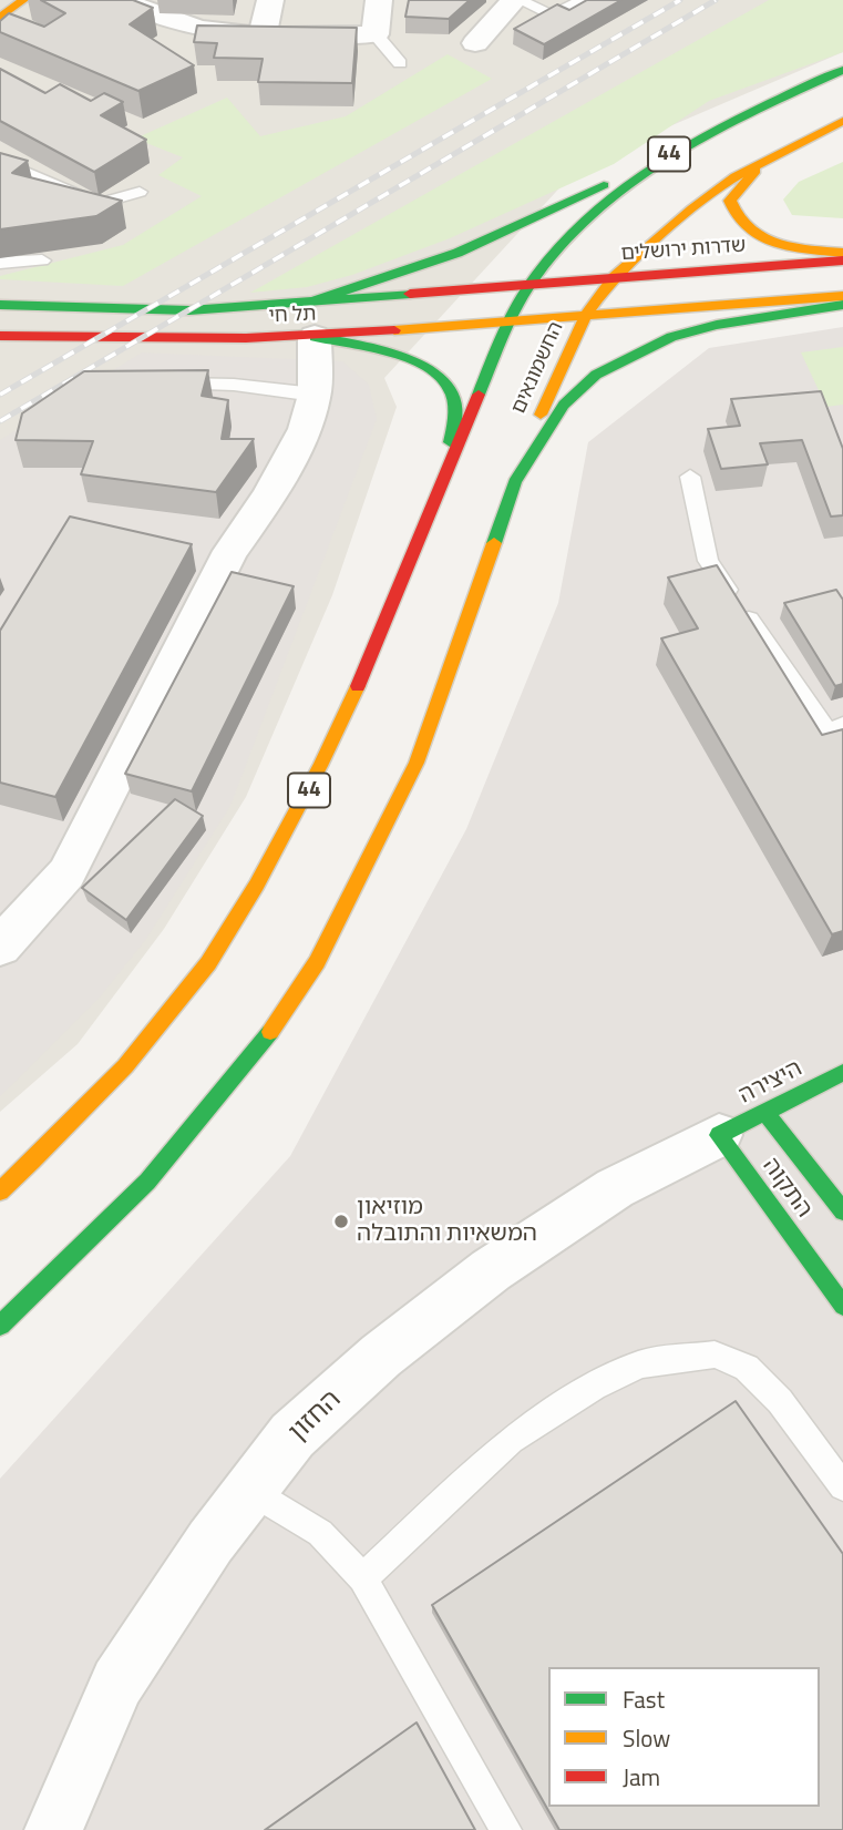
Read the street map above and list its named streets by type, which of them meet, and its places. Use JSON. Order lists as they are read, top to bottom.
{
  "streets": {
    "main road": [
      "44",
      "שדרות ירושלים",
      "תל חי",
      "החשמונאים",
      "היצירה",
      "התקוה"
    ],
    "street": ["החזון"]
  },
  "crossings": [
    ["44", "שדרות ירושלים"],
    ["44", "תל חי"],
    ["44", "החשמונאים"],
    ["שדרות ירושלים", "תל חי"],
    ["שדרות ירושלים", "החשמונאים"],
    ["תל חי", "החשמונאים"],
    ["היצירה", "התקוה"],
    ["היצירה", "החזון"],
    ["התקוה", "החזון"]
  ],
  "places": ["מוזיאון המשאיות והתובלה"],
  "legend": ["Fast", "Slow", "Jam"]
}
